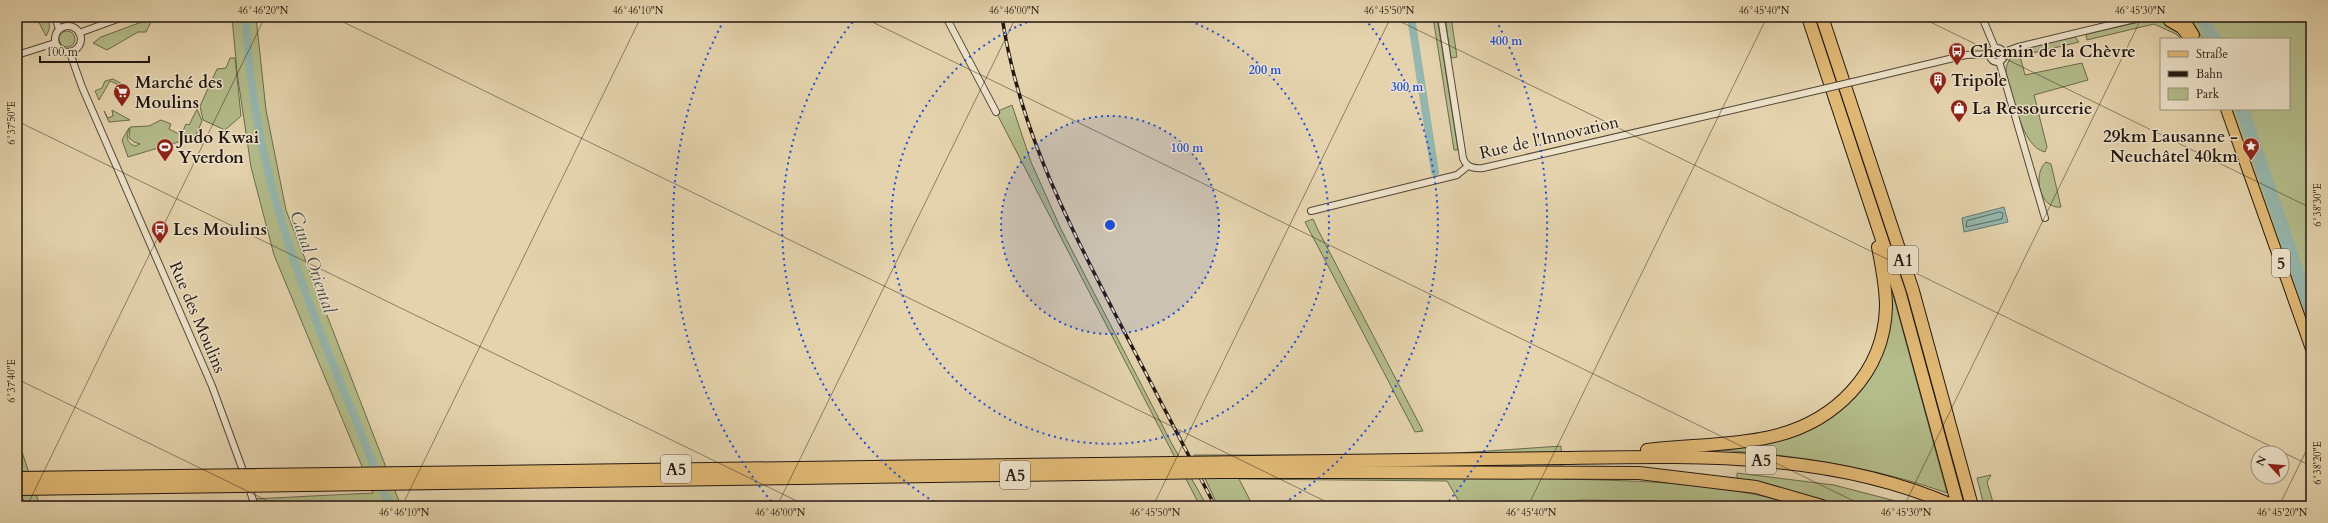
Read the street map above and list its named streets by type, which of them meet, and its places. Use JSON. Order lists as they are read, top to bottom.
{
  "streets": {
    "highway": ["A1", "A5"],
    "main road": ["5"],
    "street": ["Rue de l'Innovation", "Rue des Moulins"]
  },
  "water": ["Canal Oriental"],
  "places": {
    "bus stop": ["Chemin de la Chèvre", "Les Moulins"],
    "building": ["Tripōle"],
    "supermarket": ["Marché des Moulins"],
    "shop": ["La Ressourcerie"],
    "place": ["29km Lausanne - Neuchâtel 40km"],
    "sports": ["Judo Kwai Yverdon"]
  },
  "legend": ["Straße", "Bahn", "Park"],
  "scale_bar": "100 m",
  "north": "top left",
  "coordinates": [
    "46°46'20\"N",
    "46°46'10\"N",
    "46°46'00\"N",
    "46°45'50\"N",
    "46°45'40\"N",
    "46°45'30\"N",
    "6°37'50\"E",
    "6°38'30\"E",
    "6°37'40\"E",
    "6°38'20\"E",
    "46°45'20\"N"
  ],
  "rings": [
    "400 m",
    "200 m",
    "300 m",
    "100 m"
  ]
}
